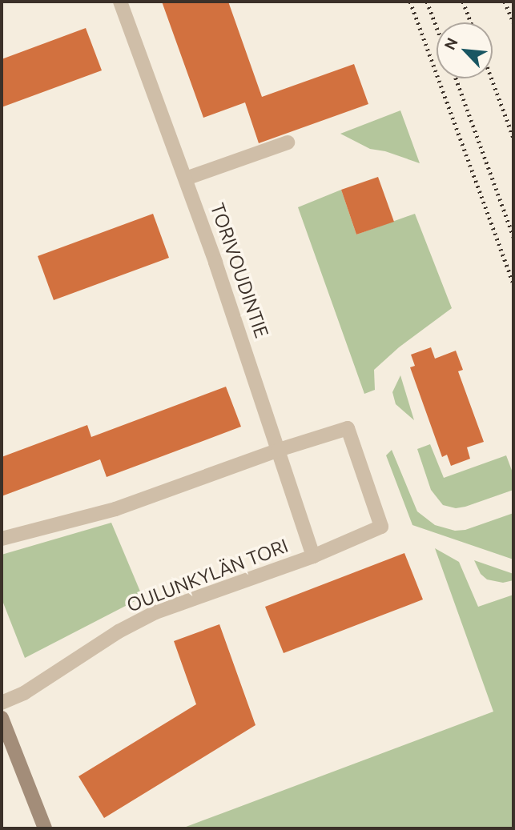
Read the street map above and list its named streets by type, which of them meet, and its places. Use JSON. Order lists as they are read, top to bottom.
{
  "streets": {
    "street": ["TORIVOUDINTIE", "OULUNKYLÄN TORI"]
  },
  "crossings": [
    ["TORIVOUDINTIE", "OULUNKYLÄN TORI"]
  ],
  "north": "top left"
}
